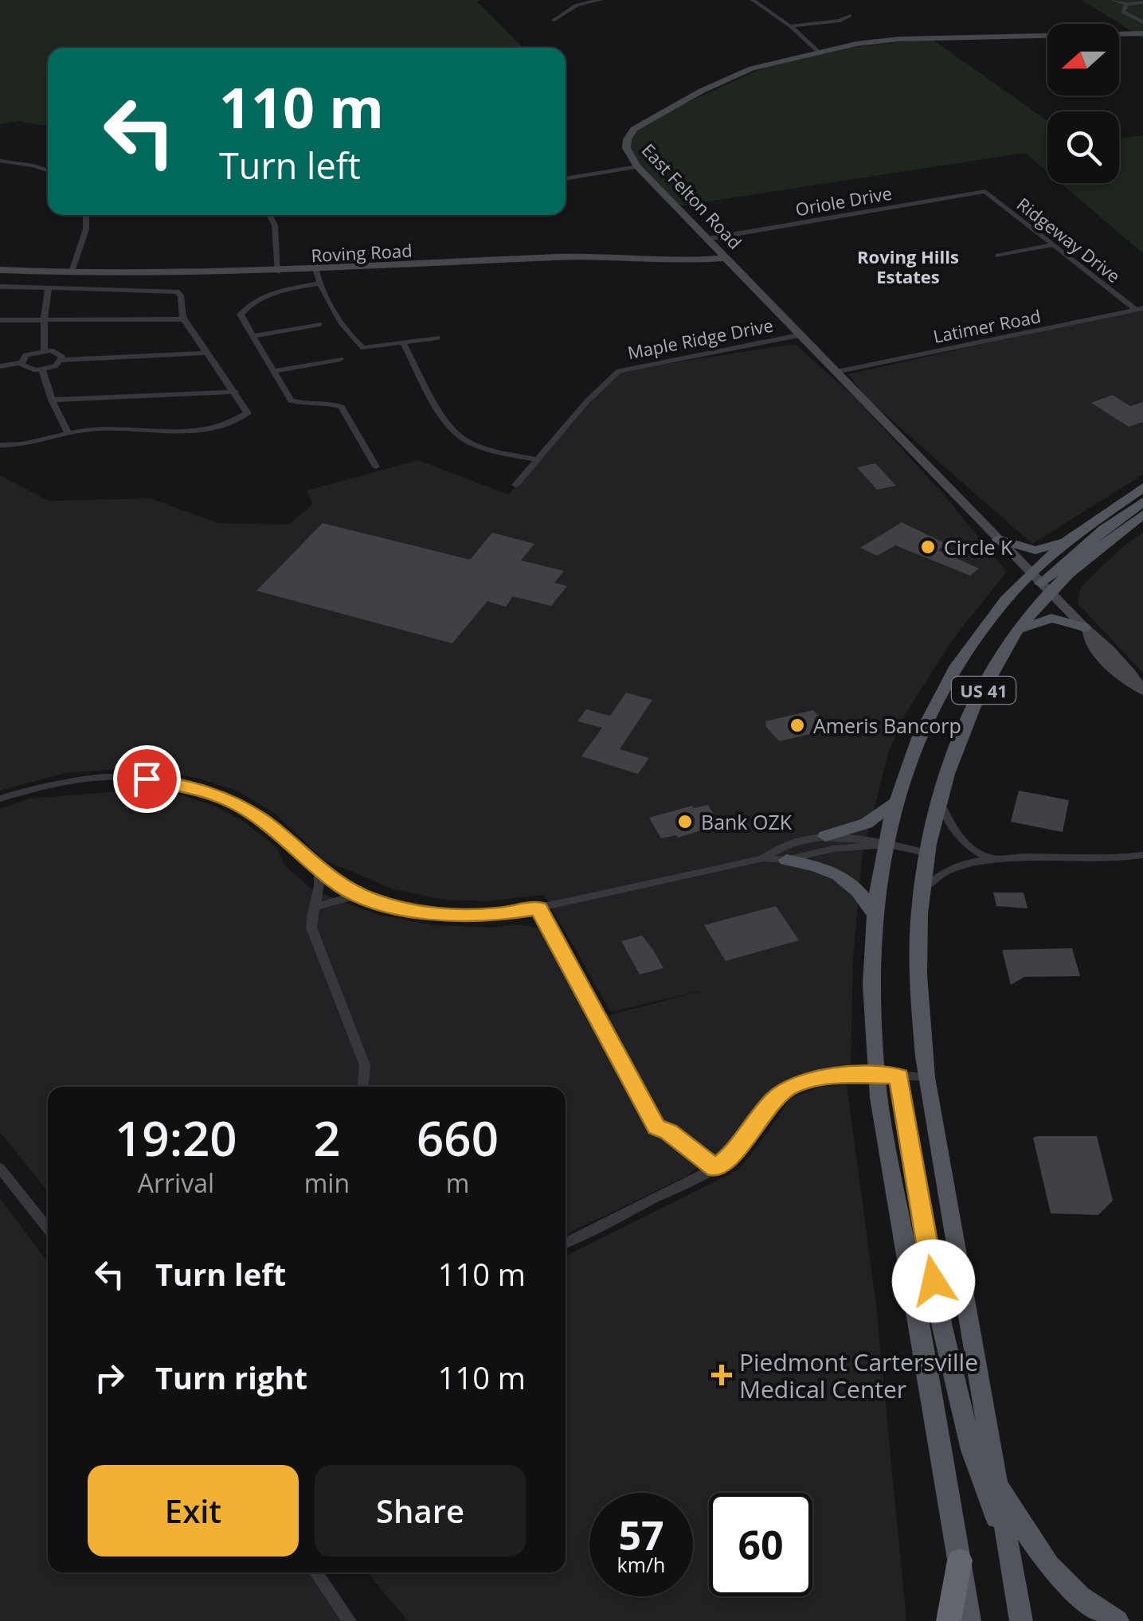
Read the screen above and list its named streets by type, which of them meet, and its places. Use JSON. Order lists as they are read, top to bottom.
{
  "streets": {
    "main road": ["US 41"],
    "street": [
      "East Felton Road",
      "Oriole Drive",
      "Ridgeway Drive",
      "Roving Road",
      "Latimer Road",
      "Maple Ridge Drive"
    ]
  },
  "crossings": [
    ["East Felton Road", "Oriole Drive"],
    ["East Felton Road", "Roving Road"],
    ["East Felton Road", "Latimer Road"],
    ["East Felton Road", "Maple Ridge Drive"],
    ["East Felton Road", "US 41"],
    ["Oriole Drive", "Ridgeway Drive"],
    ["Ridgeway Drive", "Latimer Road"]
  ],
  "districts": ["Roving Hills Estates"],
  "places": {
    "other": ["Circle K", "Ameris Bancorp", "Bank OZK"],
    "health": ["Piedmont Cartersville Medical Center"]
  },
  "north": "left",
  "page": {
    "turn": ["110 m", "Turn left"],
    "eta": [
      "19:20",
      "Arrival",
      "2",
      "min",
      "660",
      "m"
    ],
    "list": [
      {
        "name": "Turn left",
        "value": "110 m"
      },
      {
        "name": "Turn right",
        "value": "110 m"
      }
    ],
    "buttons": ["Exit", "Share"],
    "speed": "57 km/h",
    "limit": "60"
  }
}
